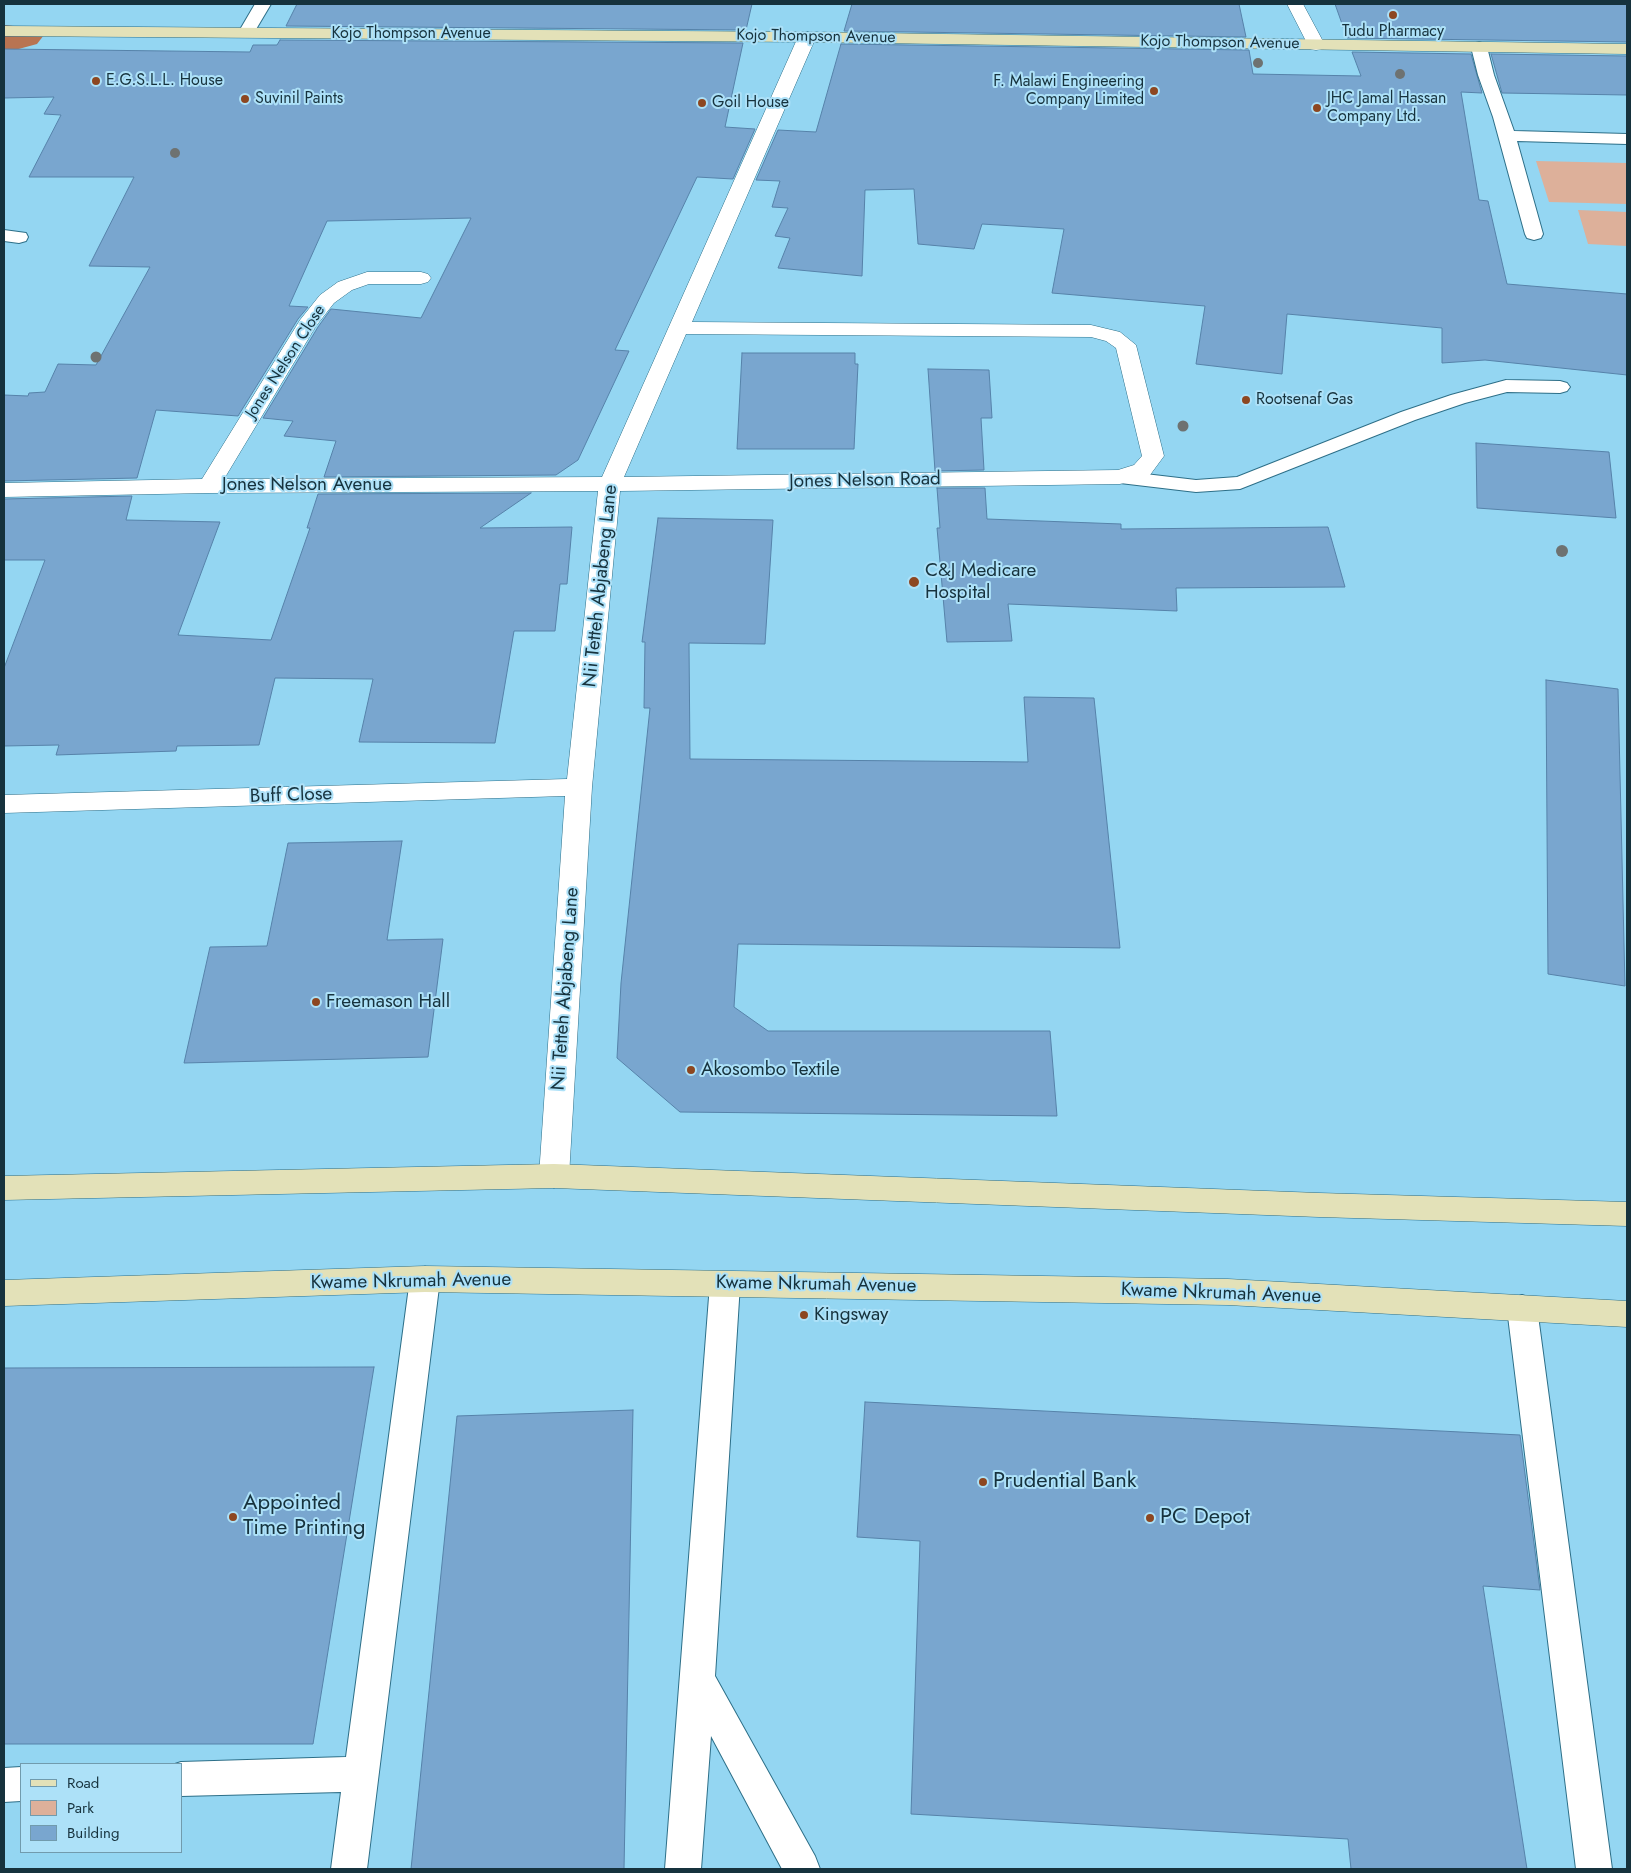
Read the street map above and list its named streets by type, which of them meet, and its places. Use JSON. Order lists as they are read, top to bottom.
{
  "streets": {
    "main road": ["Kojo Thompson Avenue", "Kwame Nkrumah Avenue"],
    "street": [
      "Jones Nelson Close",
      "Jones Nelson Road",
      "Jones Nelson Avenue",
      "Nii Tetteh Abjabeng Lane",
      "Buff Close"
    ]
  },
  "crossings": [
    ["Kojo Thompson Avenue", "Nii Tetteh Abjabeng Lane"],
    ["Jones Nelson Close", "Jones Nelson Avenue"],
    ["Jones Nelson Road", "Jones Nelson Avenue"],
    ["Jones Nelson Road", "Nii Tetteh Abjabeng Lane"],
    ["Jones Nelson Avenue", "Nii Tetteh Abjabeng Lane"],
    ["Nii Tetteh Abjabeng Lane", "Buff Close"]
  ],
  "places": [
    "Tudu Pharmacy",
    "E.G.S.L.L. House",
    "F. Malawi Engineering Company Limited",
    "Suvinil Paints",
    "Goil House",
    "JHC Jamal Hassan Company Ltd.",
    "Rootsenaf Gas",
    "C&J Medicare Hospital",
    "Freemason Hall",
    "Akosombo Textile",
    "Kingsway",
    "Prudential Bank",
    "Appointed Time Printing",
    "PC Depot"
  ],
  "legend": ["Road", "Park", "Building"]
}
